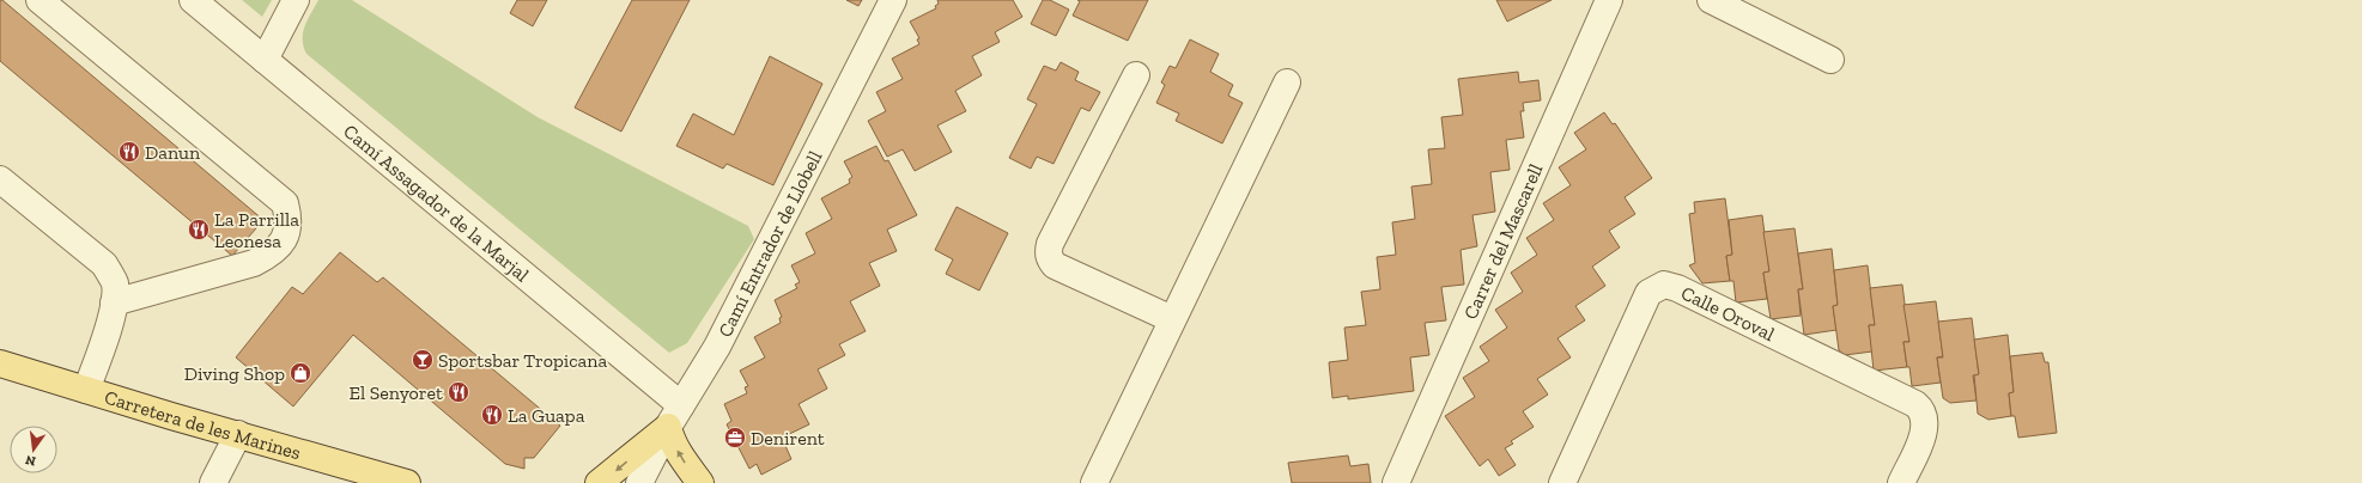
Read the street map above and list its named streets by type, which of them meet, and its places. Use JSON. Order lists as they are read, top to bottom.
{
  "streets": {
    "main road": ["Carretera de les Marines"],
    "street": [
      "Camí Assagador de la Marjal",
      "Carrer del Mascarell",
      "Camí Entrador de Llobell",
      "Calle Oroval"
    ]
  },
  "crossings": [
    ["Camí Assagador de la Marjal", "Camí Entrador de Llobell"]
  ],
  "places": {
    "restaurant": [
      "Danun",
      "La Parrilla Leonesa",
      "El Senyoret",
      "La Guapa"
    ],
    "bar": ["Sportsbar Tropicana"],
    "shop": ["Diving Shop"],
    "office": ["Denirent"]
  },
  "north": "bottom"
}
